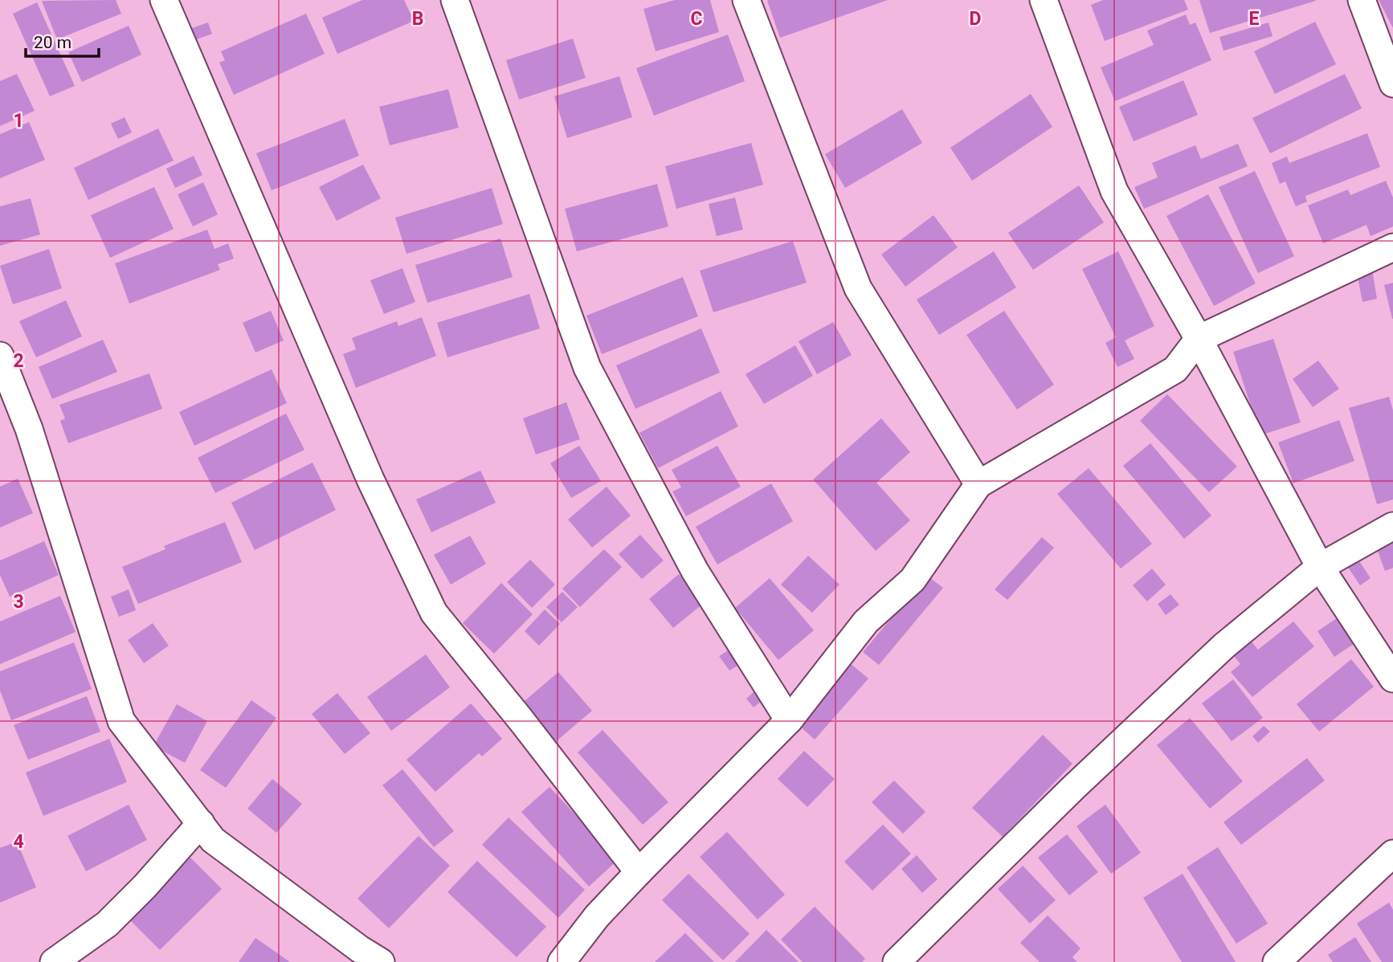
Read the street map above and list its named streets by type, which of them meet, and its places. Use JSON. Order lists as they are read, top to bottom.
{
  "scale_bar": "20 m",
  "grid": {
    "columns": [
      "B",
      "C",
      "D",
      "E"
    ],
    "rows": [
      "1",
      "2",
      "3",
      "4"
    ]
  }
}
